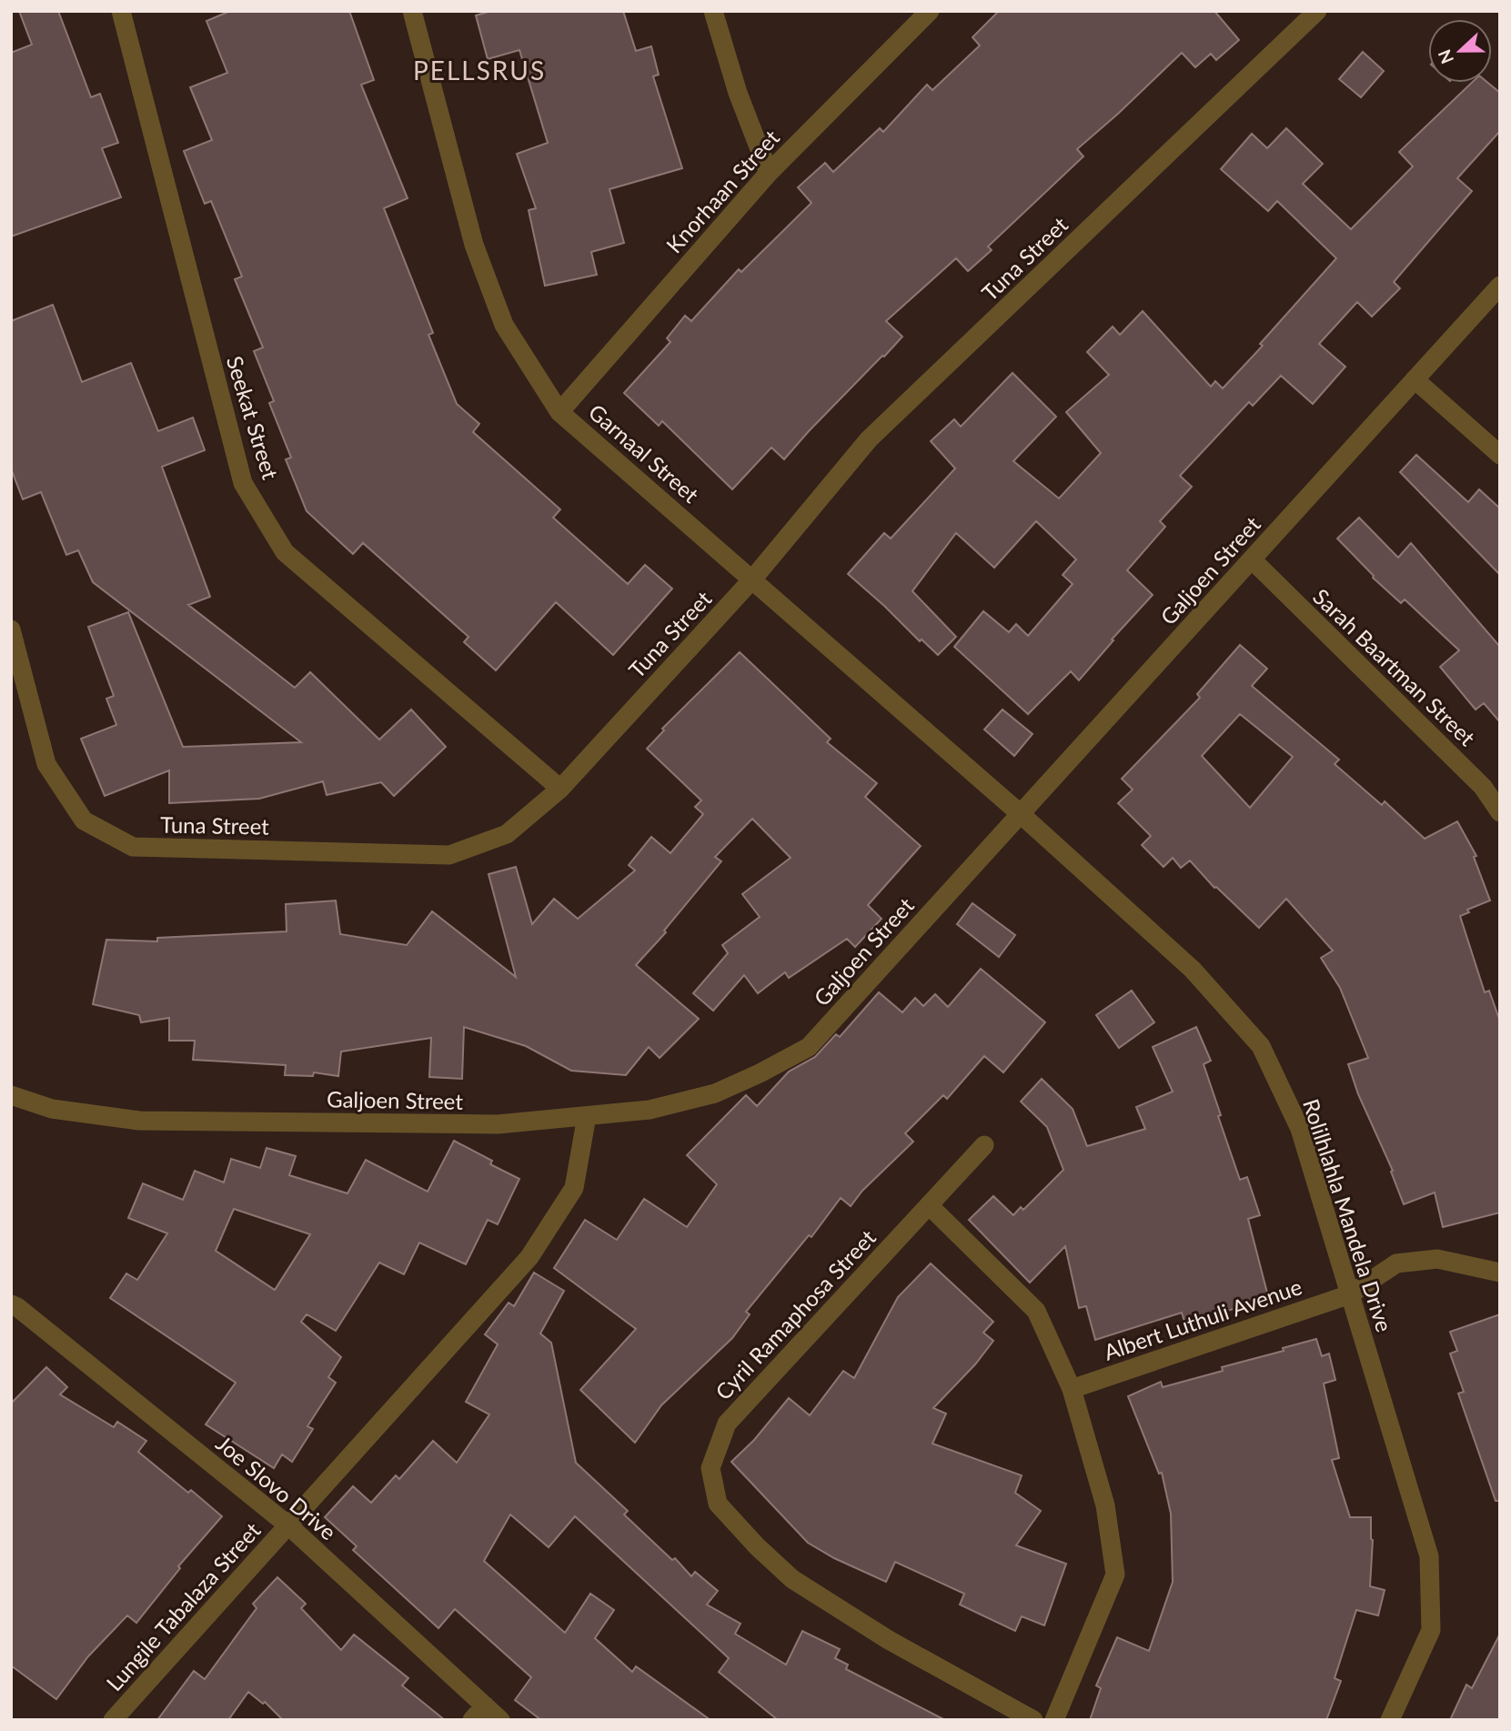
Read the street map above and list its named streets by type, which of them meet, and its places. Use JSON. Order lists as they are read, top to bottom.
{
  "streets": {
    "street": [
      "Knorhaan Street",
      "Tuna Street",
      "Seekat Street",
      "Garnaal Street",
      "Galjoen Street",
      "Sarah Baartman Street",
      "Rolilhlahla Mandela Drive",
      "Cyril Ramaphosa Street",
      "Albert Luthuli Avenue",
      "Joe Slovo Drive",
      "Lungile Tabalaza Street"
    ]
  },
  "crossings": [
    ["Knorhaan Street", "Garnaal Street"],
    ["Tuna Street", "Seekat Street"],
    ["Tuna Street", "Garnaal Street"],
    ["Garnaal Street", "Galjoen Street"],
    ["Garnaal Street", "Rolilhlahla Mandela Drive"],
    ["Galjoen Street", "Sarah Baartman Street"],
    ["Galjoen Street", "Rolilhlahla Mandela Drive"],
    ["Galjoen Street", "Lungile Tabalaza Street"],
    ["Rolilhlahla Mandela Drive", "Albert Luthuli Avenue"],
    ["Joe Slovo Drive", "Lungile Tabalaza Street"]
  ],
  "districts": ["PELLSRUS"],
  "north": "left"
}
